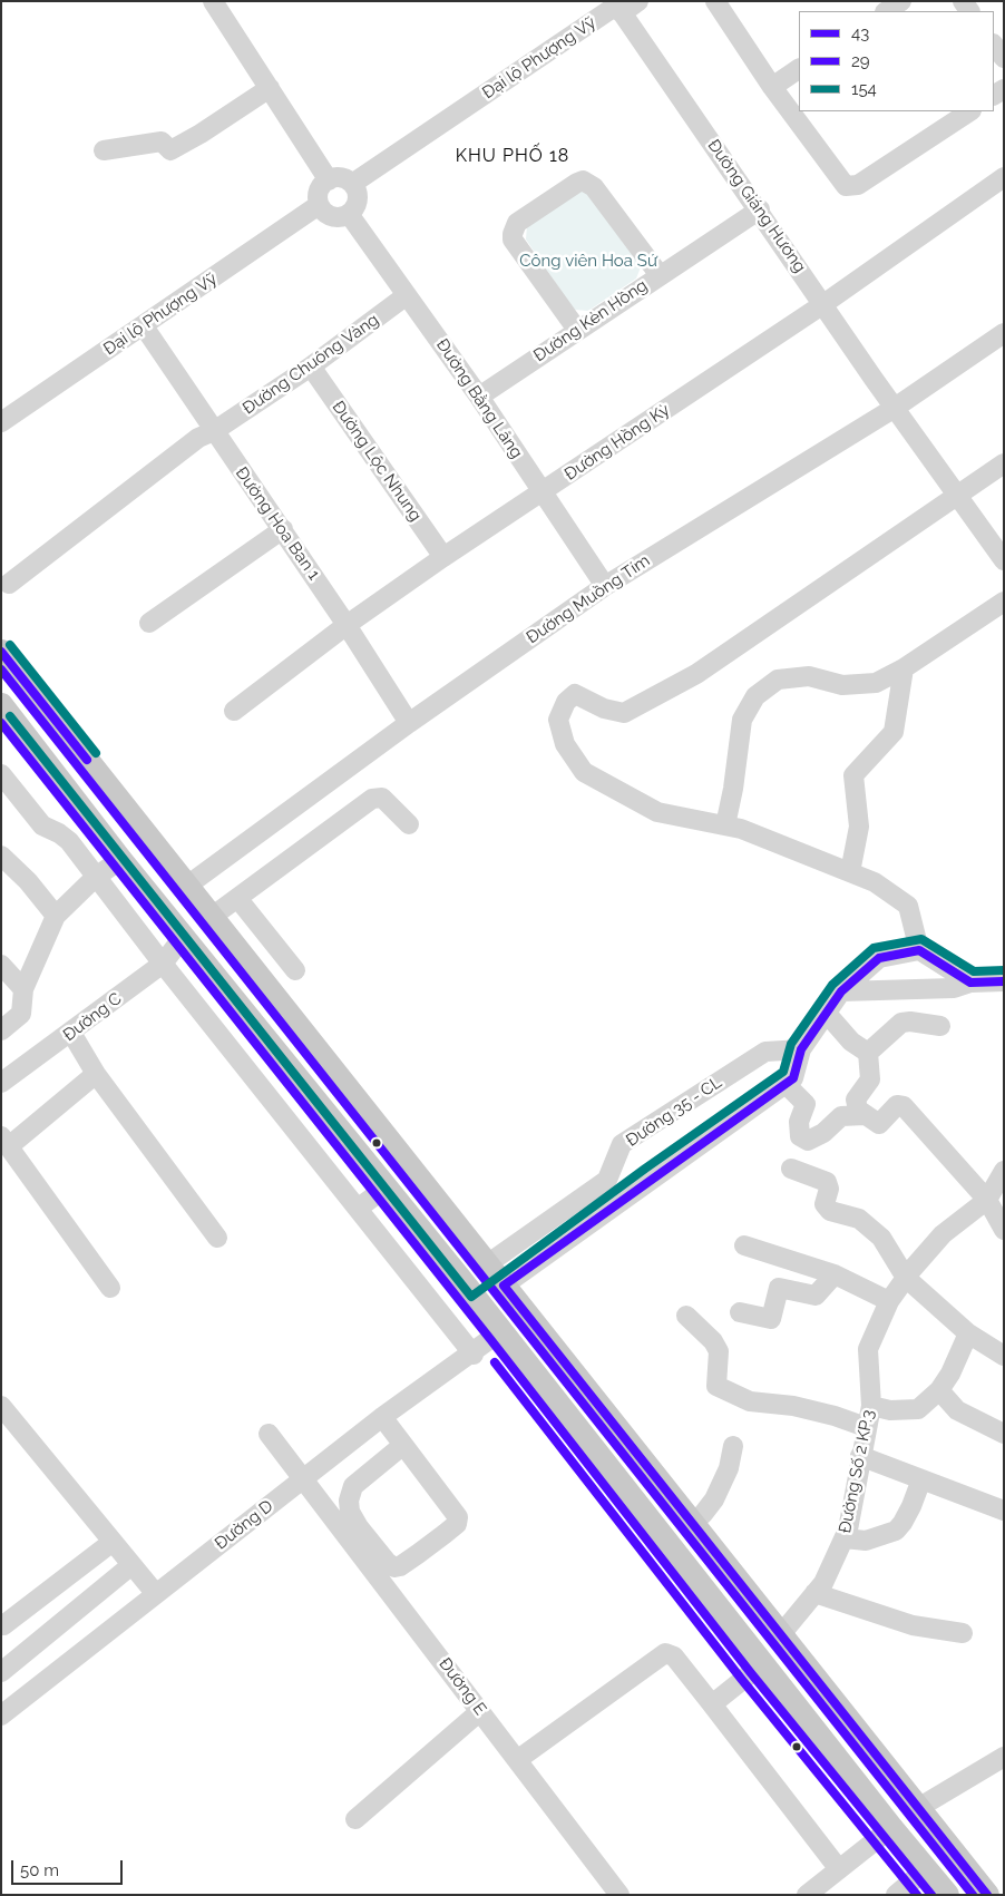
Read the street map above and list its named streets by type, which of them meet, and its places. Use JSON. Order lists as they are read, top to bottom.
{
  "streets": {
    "street": [
      "Đại lộ Phượng Vỹ",
      "Đường Giáng Hương",
      "Đường Kèn Hồng",
      "Đường Chuông Vàng",
      "Đường Bằng Lăng",
      "Đường Hồng Kỳ",
      "Đường Lộc Nhung",
      "Đường Hoa Ban 1",
      "Đường Muồng Tím",
      "Đường C",
      "Đường 35 - CL",
      "Đường Số 2 KP.3",
      "Đường D",
      "Đường E"
    ]
  },
  "crossings": [
    ["Đại lộ Phượng Vỹ", "Đường Giáng Hương"],
    ["Đại lộ Phượng Vỹ", "Đường Bằng Lăng"],
    ["Đại lộ Phượng Vỹ", "Đường Hoa Ban 1"],
    ["Đường Giáng Hương", "Đường Kèn Hồng"],
    ["Đường Giáng Hương", "Đường Hồng Kỳ"],
    ["Đường Giáng Hương", "Đường Muồng Tím"],
    ["Đường Kèn Hồng", "Đường Bằng Lăng"],
    ["Đường Chuông Vàng", "Đường Bằng Lăng"],
    ["Đường Chuông Vàng", "Đường Lộc Nhung"],
    ["Đường Chuông Vàng", "Đường Hoa Ban 1"],
    ["Đường Bằng Lăng", "Đường Hồng Kỳ"],
    ["Đường Bằng Lăng", "Đường Muồng Tím"],
    ["Đường Hồng Kỳ", "Đường Lộc Nhung"],
    ["Đường Hồng Kỳ", "Đường Hoa Ban 1"],
    ["Đường Hoa Ban 1", "Đường Muồng Tím"],
    ["Đường D", "Đường E"]
  ],
  "districts": ["KHU PHỐ 18"],
  "parks": ["Công viên Hoa Sứ"],
  "lines": ["transit line 154", "transit line 43", "transit line 29"],
  "legend": ["43", "29", "154"],
  "scale_bar": "50 m"
}
